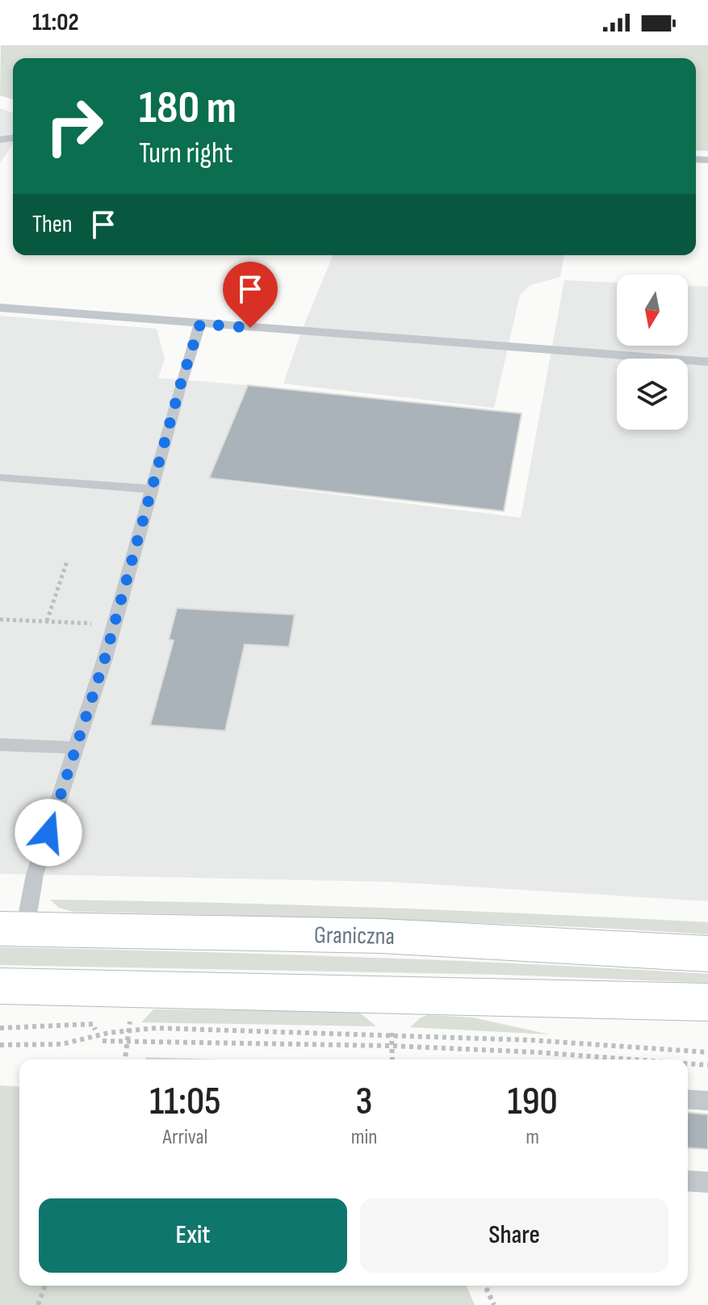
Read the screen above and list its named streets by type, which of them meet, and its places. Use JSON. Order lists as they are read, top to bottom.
{
  "streets": {
    "main road": ["Graniczna"]
  },
  "north": "bottom",
  "page": {
    "status": "11:02",
    "turn": ["180 m", "Turn right"],
    "then": "Then",
    "eta": [
      "11:05",
      "Arrival",
      "3",
      "min",
      "190",
      "m"
    ],
    "buttons": ["Exit", "Share"]
  }
}
